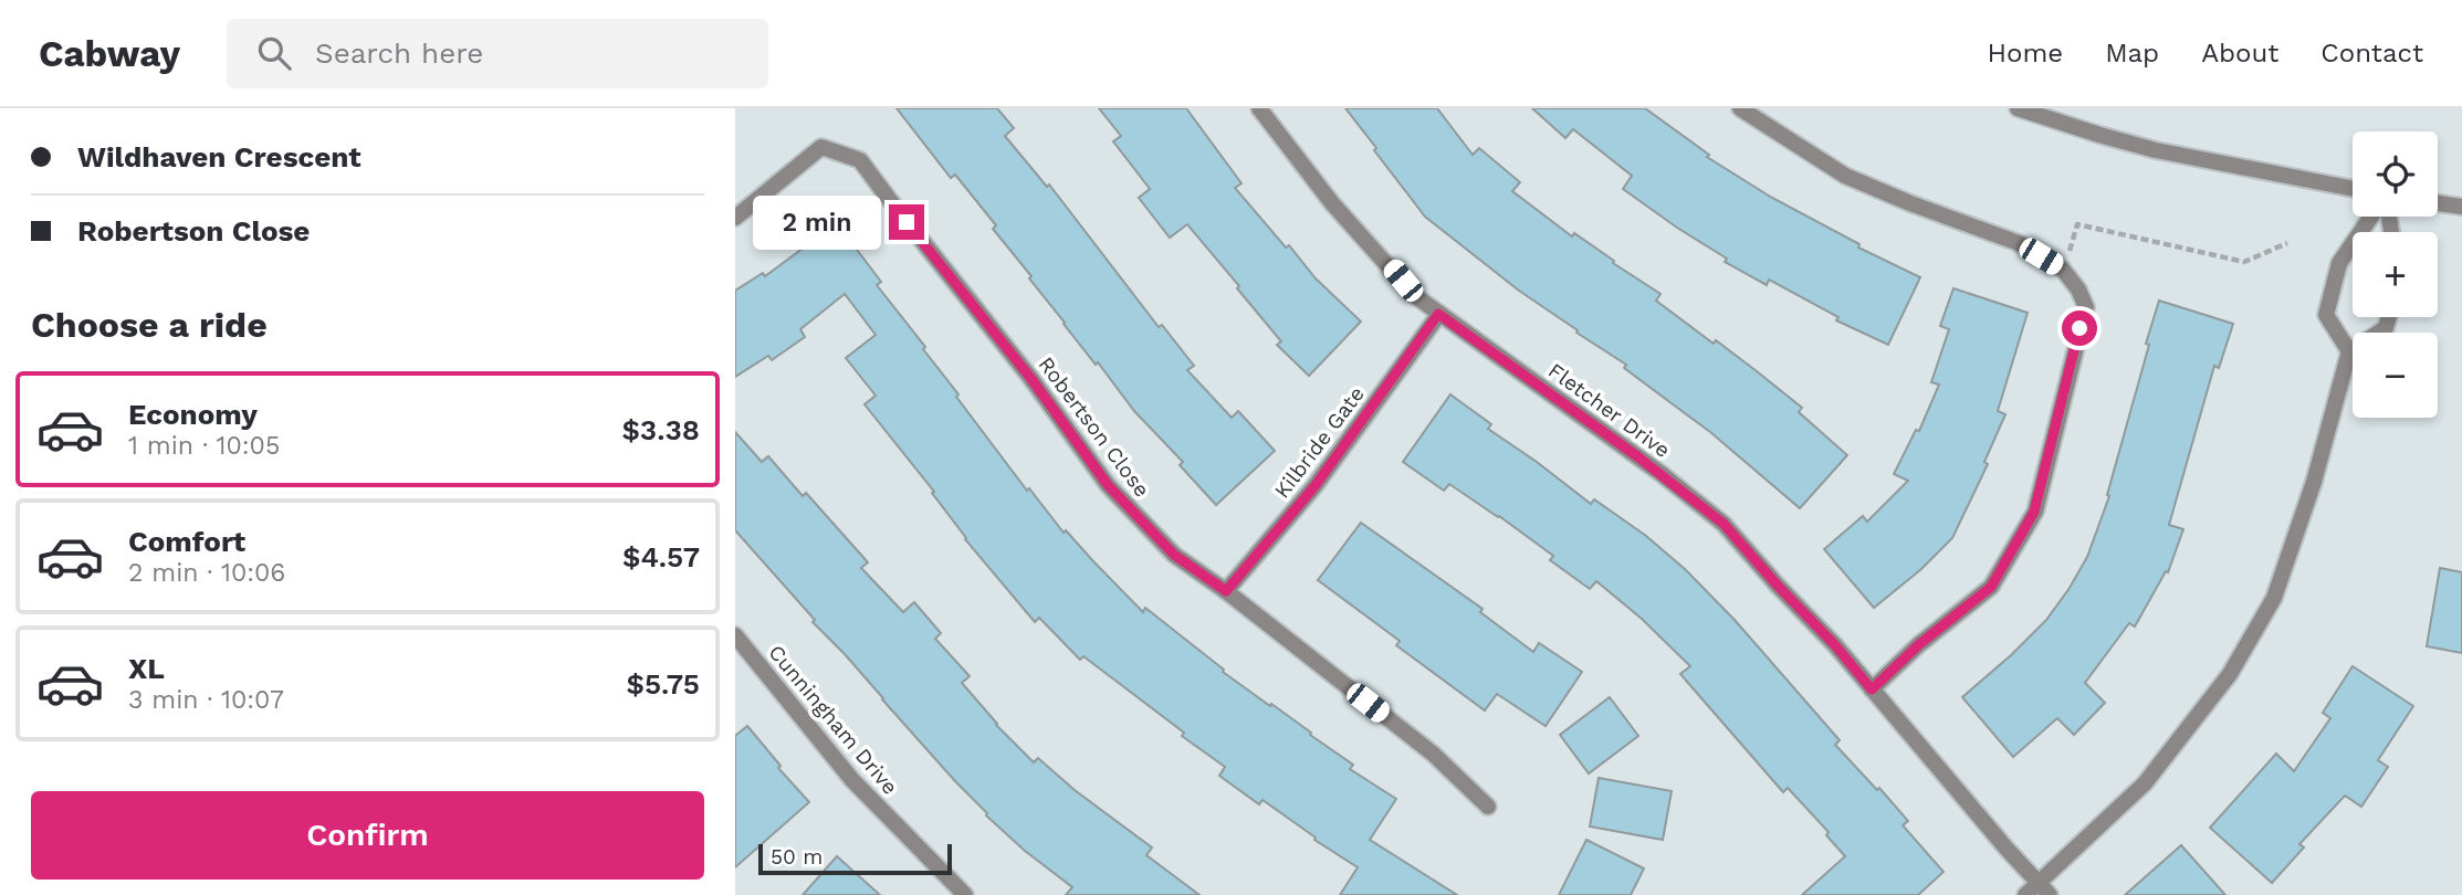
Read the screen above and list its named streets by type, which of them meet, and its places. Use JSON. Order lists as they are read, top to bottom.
{
  "streets": {
    "street": [
      "Fletcher Drive",
      "Robertson Close",
      "Kilbride Gate",
      "Cunningham Drive"
    ]
  },
  "crossings": [
    ["Fletcher Drive", "Kilbride Gate"],
    ["Robertson Close", "Kilbride Gate"]
  ],
  "scale_bar": "50 m",
  "page": {
    "header": "Cabway",
    "search": "Search here",
    "nav": [
      "Home",
      "Map",
      "About",
      "Contact"
    ],
    "banner": ["Wildhaven Crescent", "Robertson Close"],
    "map_buttons": ["+", "−"],
    "bubble": "2 min",
    "heading": "Choose a ride",
    "list": [
      {
        "name": "Economy",
        "note": "1 min · 10:05",
        "value": "$3.38"
      },
      {
        "name": "Comfort",
        "note": "2 min · 10:06",
        "value": "$4.57"
      },
      {
        "name": "XL",
        "note": "3 min · 10:07",
        "value": "$5.75"
      }
    ],
    "buttons": "Confirm",
    "scale": "50 m"
  }
}
